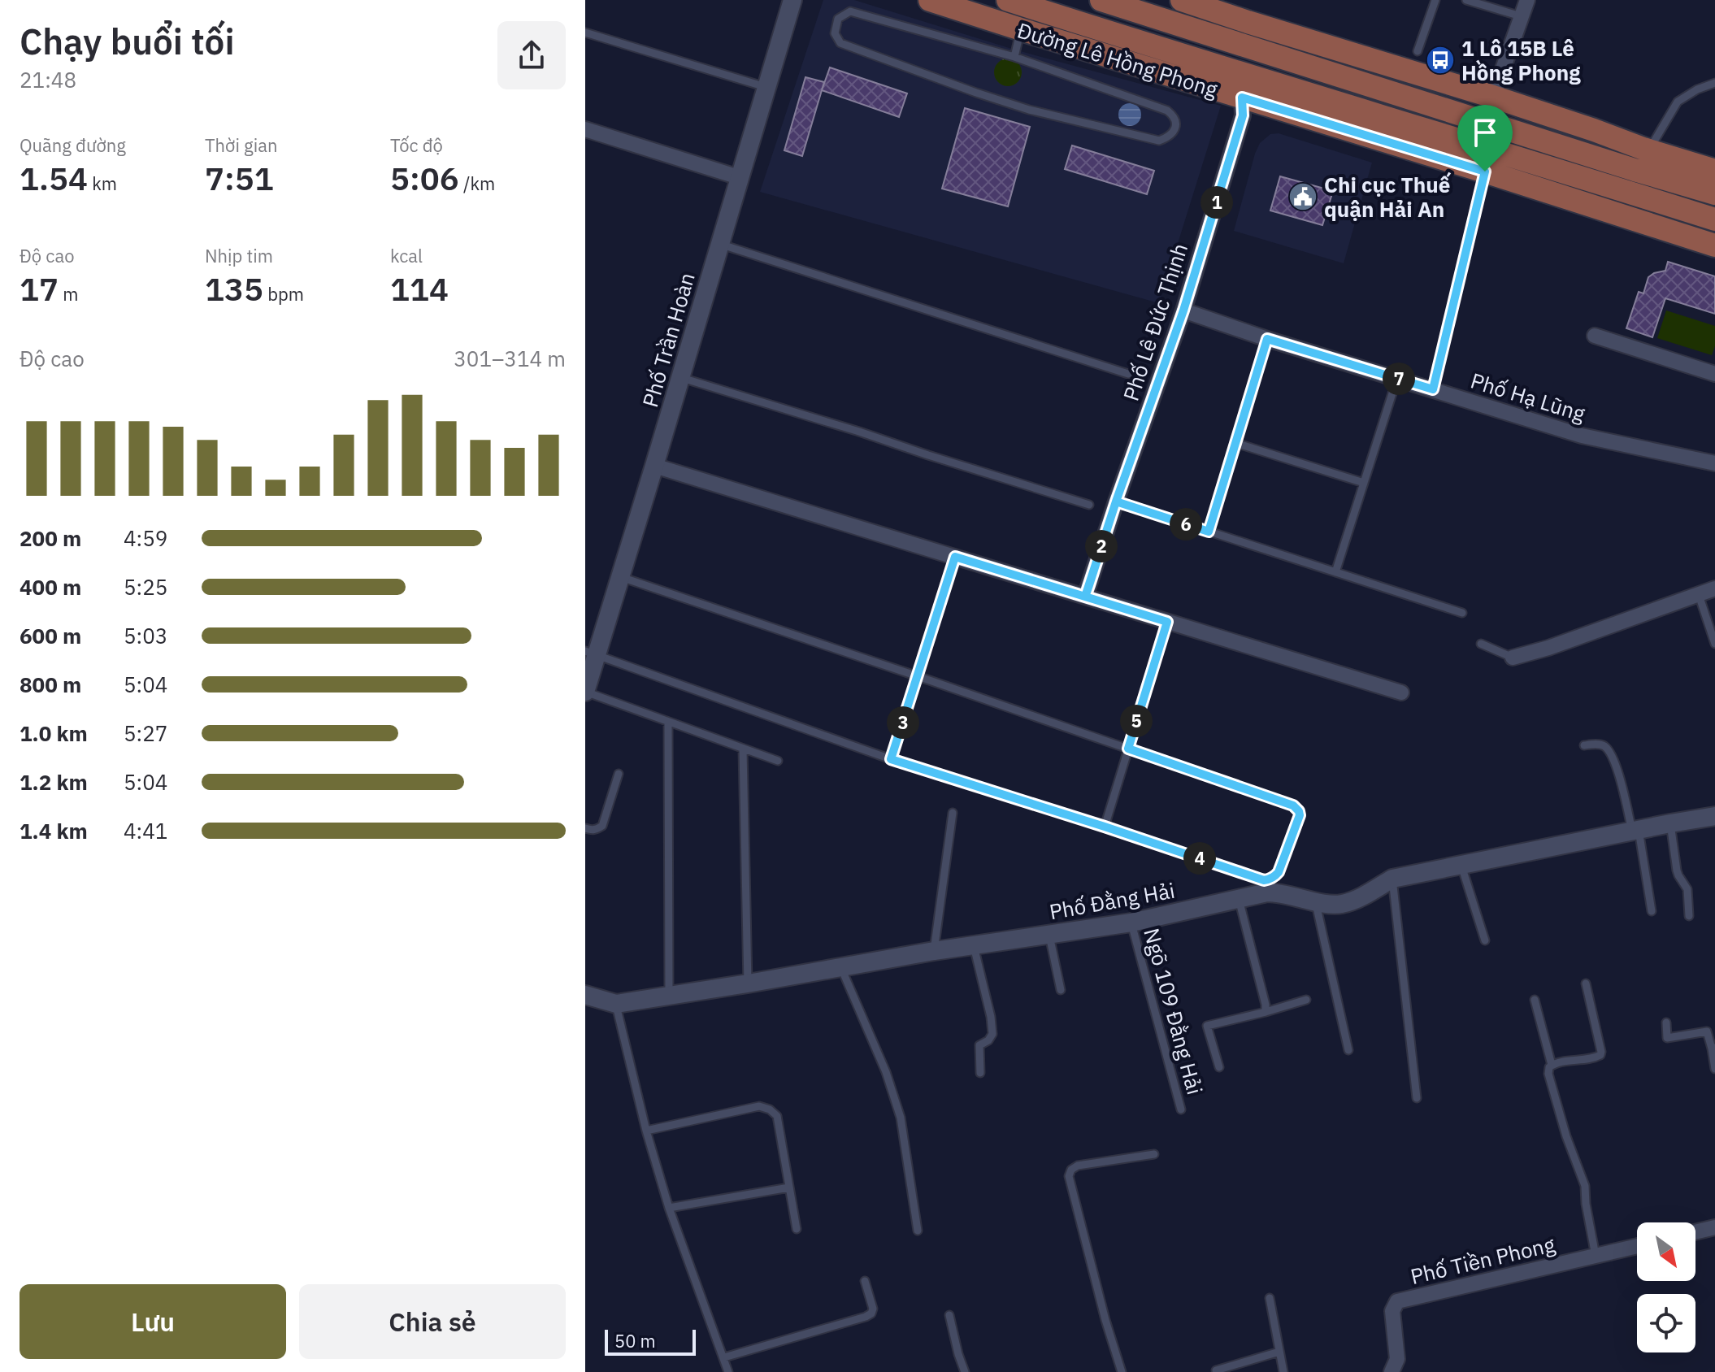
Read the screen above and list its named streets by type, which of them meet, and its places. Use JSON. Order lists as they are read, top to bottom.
{
  "streets": {
    "main road": ["Đường Lê Hồng Phong"],
    "street": [
      "Phố Lê Đức Thịnh",
      "Phố Trần Hoàn",
      "Phố Hạ Lũng",
      "Phố Đằng Hải",
      "Phố Tiền Phong"
    ],
    "lane": ["Ngõ 109 Đằng Hải"]
  },
  "crossings": [
    ["Đường Lê Hồng Phong", "Phố Lê Đức Thịnh"],
    ["Phố Lê Đức Thịnh", "Phố Hạ Lũng"],
    ["Phố Đằng Hải", "Ngõ 109 Đằng Hải"]
  ],
  "places": {
    "bus stop": ["1 Lô 15B Lê Hồng Phong"],
    "public building": ["Chi cục Thuế quận Hải An"]
  },
  "scale_bar": "50 m",
  "north": "bottom right",
  "page": {
    "heading": ["Chạy buổi tối", "21:48"],
    "stats": [
      ["Quãng đường", "1.54 km"],
      ["Thời gian", "7:51"],
      ["Tốc độ", "5:06 /km"],
      ["Độ cao", "17 m"],
      ["Nhịp tim", "135 bpm"],
      ["kcal", "114"]
    ],
    "pins": [
      "1",
      "7",
      "6",
      "2",
      "5",
      "3",
      "4"
    ],
    "chart": ["Độ cao", "301–314 m"],
    "list": [
      {
        "name": "200 m",
        "note": "4:59"
      },
      {
        "name": "400 m",
        "note": "5:25"
      },
      {
        "name": "600 m",
        "note": "5:03"
      },
      {
        "name": "800 m",
        "note": "5:04"
      },
      {
        "name": "1.0 km",
        "note": "5:27"
      },
      {
        "name": "1.2 km",
        "note": "5:04"
      },
      {
        "name": "1.4 km",
        "note": "4:41"
      }
    ],
    "buttons": ["Lưu", "Chia sẻ"],
    "scale": "50 m"
  }
}
